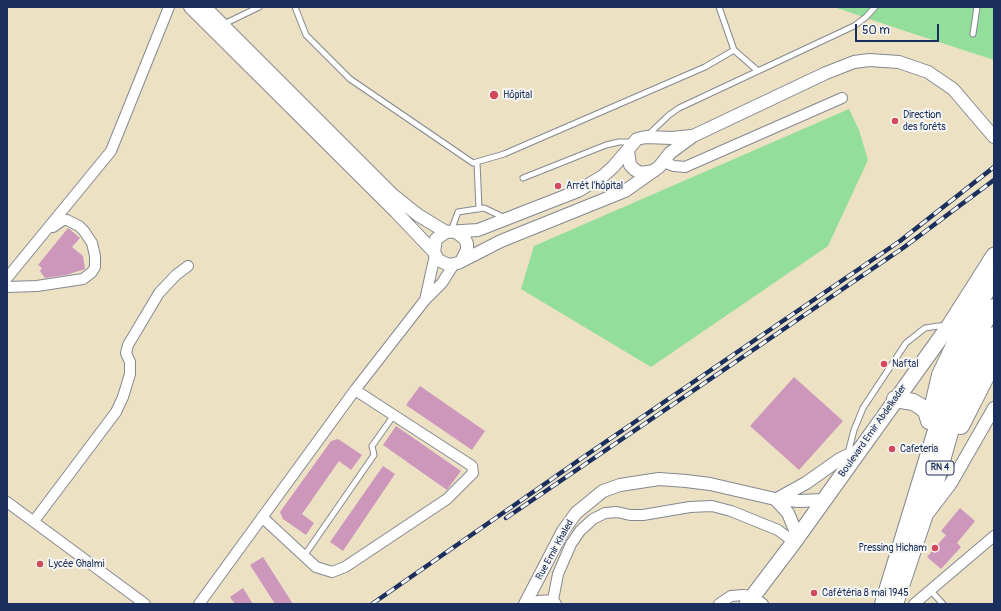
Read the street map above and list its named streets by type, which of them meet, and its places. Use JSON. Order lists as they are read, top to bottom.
{
  "streets": {
    "highway": ["RN 4"],
    "main road": ["Boulevard Emir Abdelkader"],
    "street": ["Rue Emir Khaled"]
  },
  "crossings": [
    ["Boulevard Emir Abdelkader", "Rue Emir Khaled"]
  ],
  "places": [
    "Hôpital",
    "Direction des forêts",
    "Arrét l'hôpital",
    "Naftal",
    "Cafeteria",
    "Pressing Hicham",
    "Lycée Ghalmi",
    "Cafétéria 8 mai 1945"
  ],
  "scale_bar": "50 m"
}
